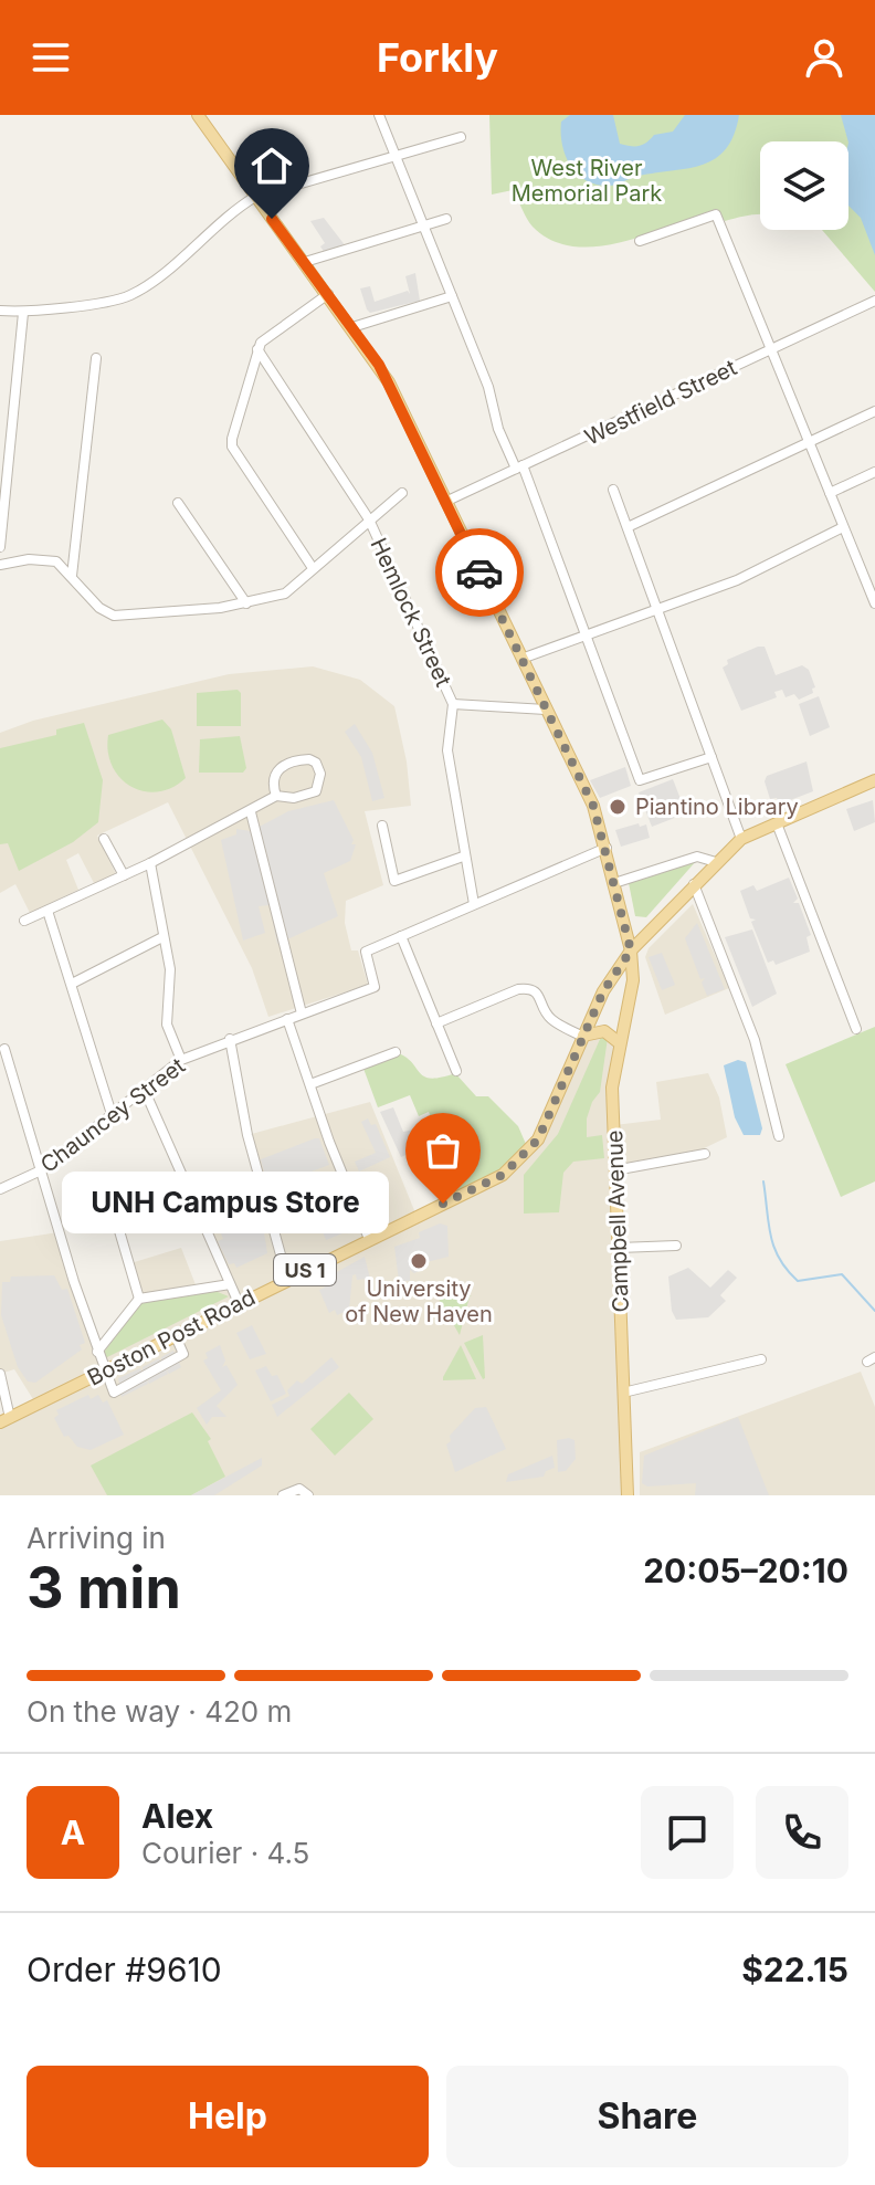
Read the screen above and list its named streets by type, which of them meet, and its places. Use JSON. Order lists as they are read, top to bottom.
{
  "streets": {
    "main road": ["Campbell Avenue", "US 1", "Boston Post Road"],
    "street": ["Westfield Street", "Hemlock Street", "Chauncey Street"]
  },
  "crossings": [
    ["Westfield Street", "Campbell Avenue"],
    ["Campbell Avenue", "Boston Post Road"]
  ],
  "parks": ["West River Memorial Park"],
  "places": ["Piantino Library", "UNH Campus Store", "University of New Haven"],
  "page": {
    "header": "Forkly",
    "bubble": "UNH Campus Store",
    "heading": ["3 min", "Arriving in", "20:05–20:10"],
    "panel": [
      "Alex",
      "Courier · 4.5",
      "Order #9610",
      "$22.15"
    ],
    "bar": "On the way · 420 m",
    "round": "A",
    "buttons": ["Help", "Share"]
  }
}
